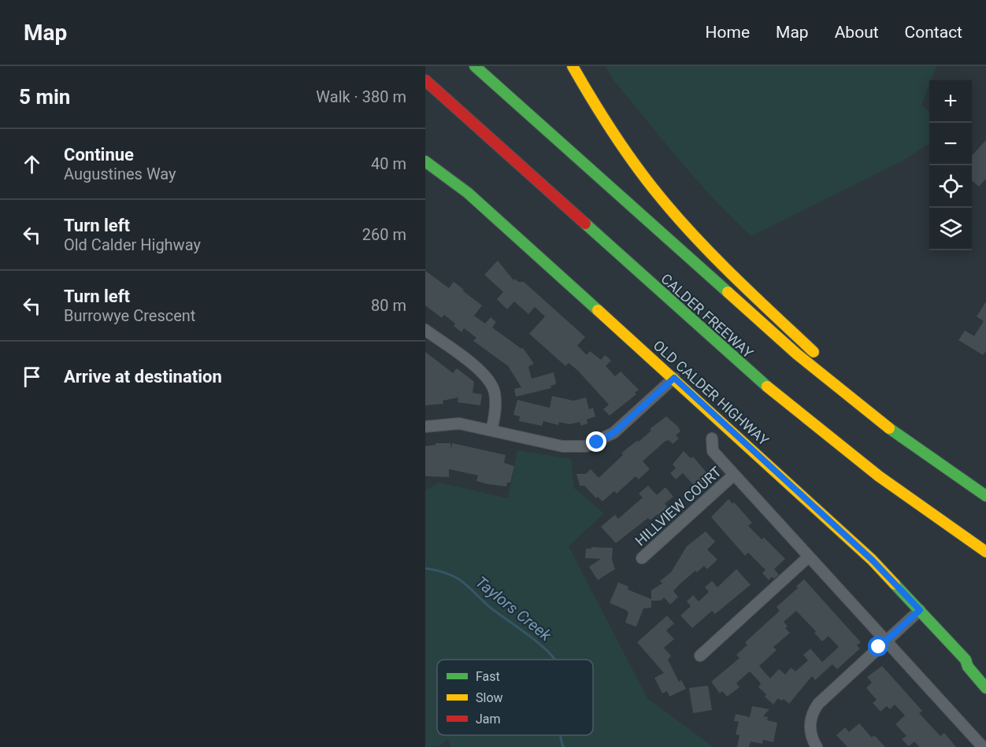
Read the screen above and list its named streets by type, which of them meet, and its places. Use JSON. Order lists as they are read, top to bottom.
{
  "streets": {
    "main road": ["CALDER FREEWAY", "OLD CALDER HIGHWAY"],
    "street": ["HILLVIEW COURT"]
  },
  "water": ["Taylors Creek"],
  "legend": ["Fast", "Slow", "Jam"],
  "page": {
    "header": "Map",
    "nav": [
      "Home",
      "Map",
      "About",
      "Contact"
    ],
    "heading": ["5 min", "Walk · 380 m"],
    "map_buttons": ["+", "−"],
    "list": [
      ["Continue", "Augustines Way", "40 m"],
      ["Turn left", "Old Calder Highway", "260 m"],
      ["Turn left", "Burrowye Crescent", "80 m"],
      "Arrive at destination"
    ]
  }
}
